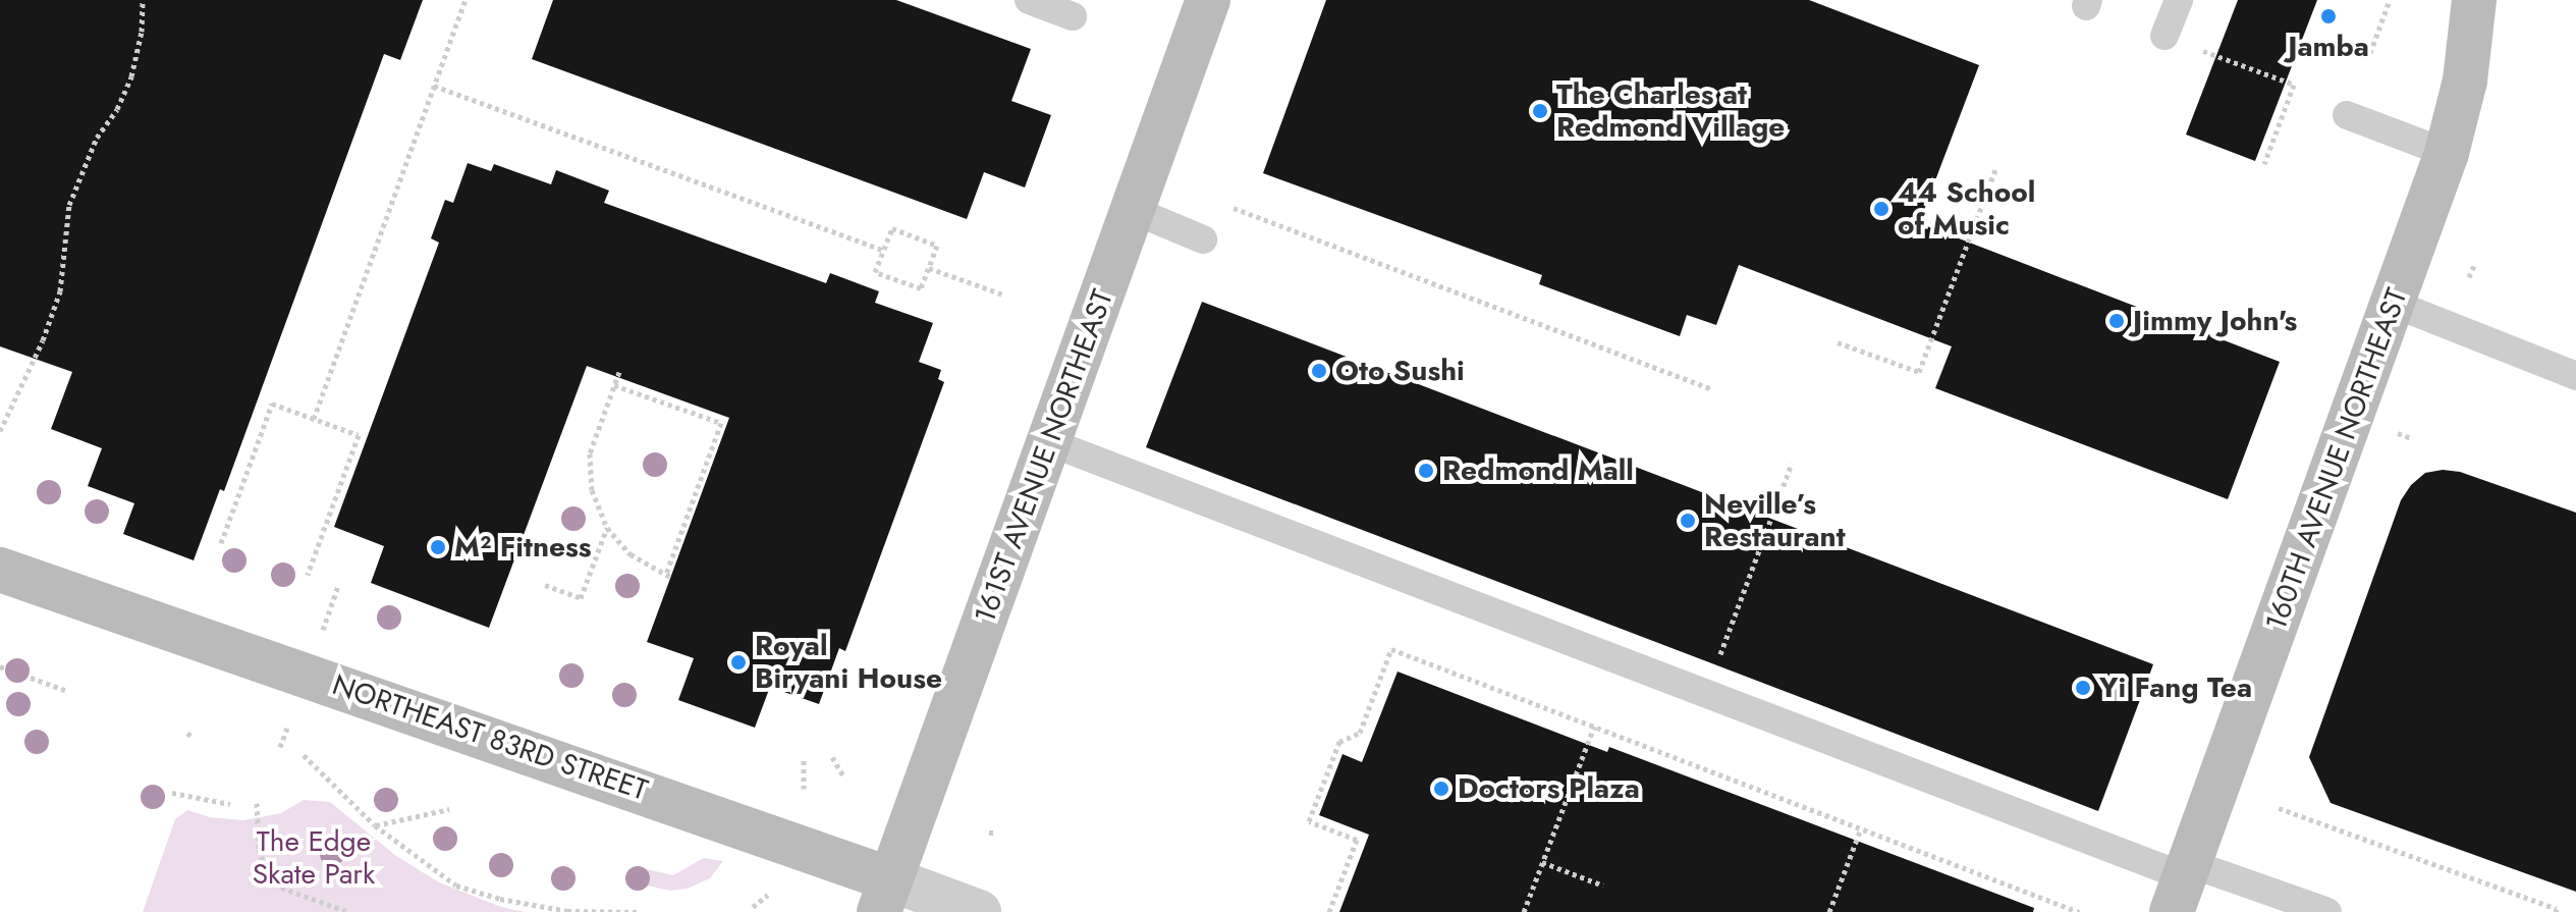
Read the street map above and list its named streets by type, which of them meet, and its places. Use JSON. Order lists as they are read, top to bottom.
{
  "streets": {
    "street": ["161ST AVENUE NORTHEAST", "160TH AVENUE NORTHEAST", "NORTHEAST 83RD STREET"]
  },
  "crossings": [
    ["161ST AVENUE NORTHEAST", "NORTHEAST 83RD STREET"]
  ],
  "parks": ["The Edge Skate Park"],
  "places": [
    "Jamba",
    "The Charles at Redmond Village",
    "44 School of Music",
    "Jimmy John's",
    "Oto Sushi",
    "Redmond Mall",
    "Neville’s Restaurant",
    "M² Fitness",
    "Royal Biryani House",
    "Yi Fang Tea",
    "Doctors Plaza"
  ]
}
